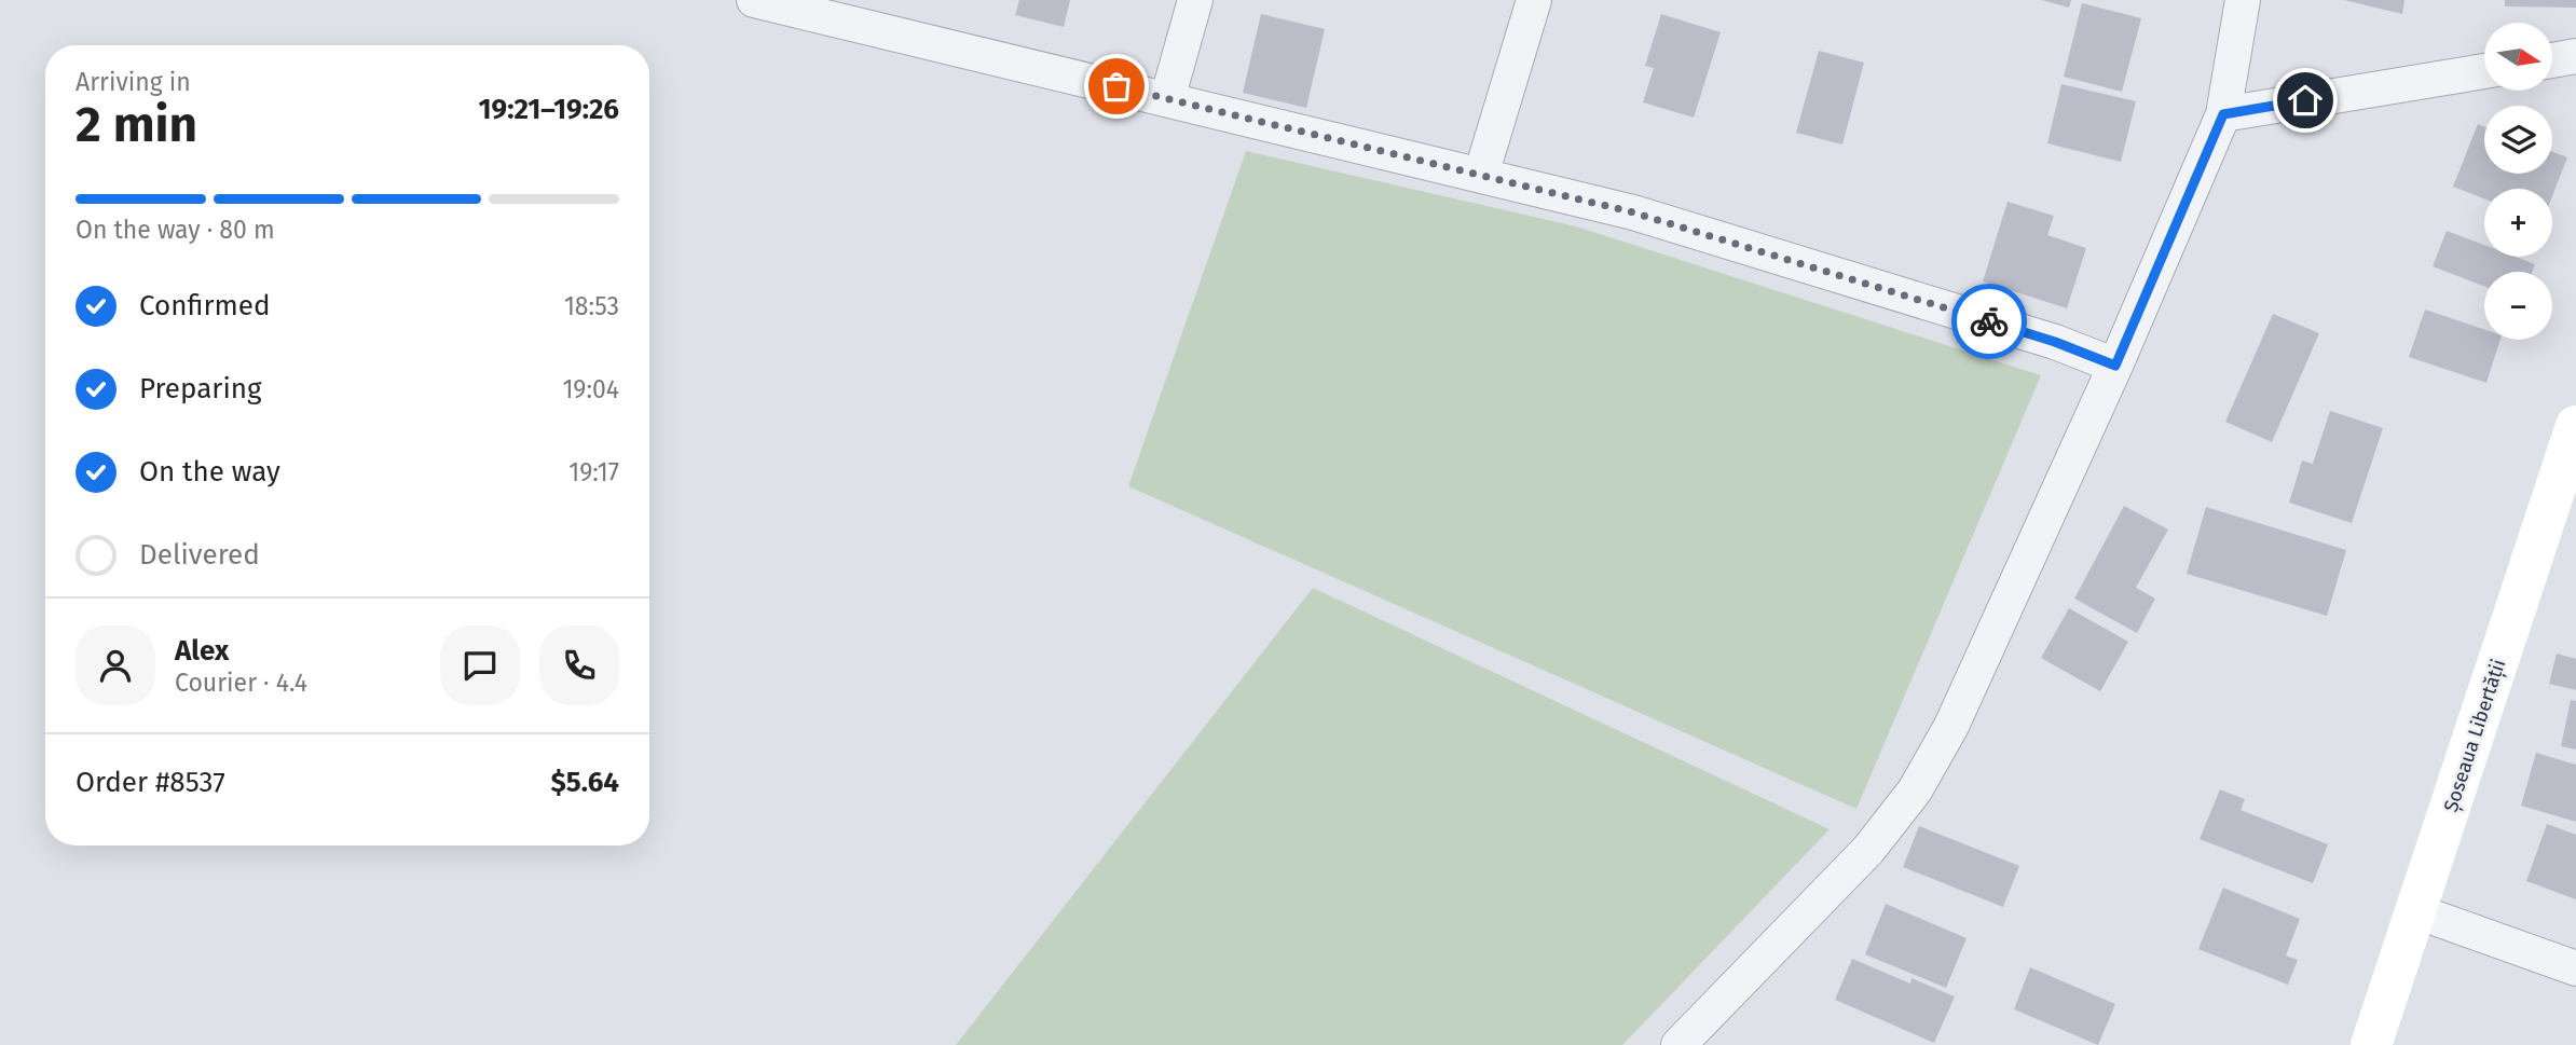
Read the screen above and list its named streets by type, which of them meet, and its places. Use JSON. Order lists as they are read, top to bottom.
{
  "streets": {
    "main road": ["Șoseaua Libertății"]
  },
  "north": "right",
  "page": {
    "map_buttons": ["+", "−"],
    "heading": ["2 min", "Arriving in", "19:21–19:26"],
    "panel": [
      "Alex",
      "Courier · 4.4",
      "Order #8537",
      "$5.64"
    ],
    "bar": "On the way · 80 m",
    "list": [
      ["Confirmed", "18:53"],
      ["Preparing", "19:04"],
      ["On the way", "19:17"],
      "Delivered"
    ]
  }
}
